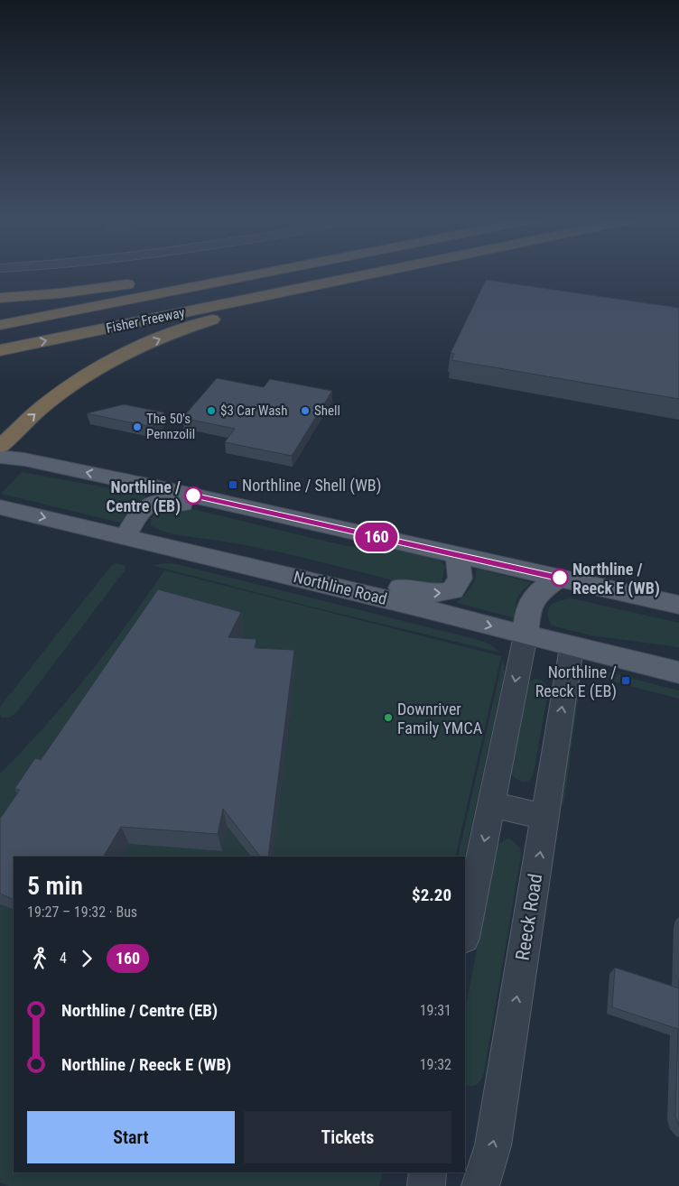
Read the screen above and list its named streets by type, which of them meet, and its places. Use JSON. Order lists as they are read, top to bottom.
{
  "streets": {
    "highway": ["Fisher Freeway"],
    "main road": ["Northline Road"],
    "street": ["Reeck Road"]
  },
  "crossings": [
    ["Northline Road", "Reeck Road"]
  ],
  "places": {
    "other": [
      "$3 Car Wash",
      "Shell",
      "The 50's Pennzolil",
      "Northline / Centre (EB)",
      "Northline / Reeck E (WB)",
      "Downriver Family YMCA"
    ],
    "transit": ["Northline / Shell (WB)", "Northline / Reeck E (EB)"]
  },
  "lines": ["bus line 160"],
  "page": {
    "on_map": "160",
    "heading": ["5 min", "19:27 – 19:32 · Bus", "$2.20"],
    "legs": ["4", "160"],
    "list": [
      {
        "name": "Northline / Centre (EB)",
        "value": "19:31"
      },
      {
        "name": "Northline / Reeck E (WB)",
        "value": "19:32"
      }
    ],
    "buttons": ["Start", "Tickets"]
  }
}
